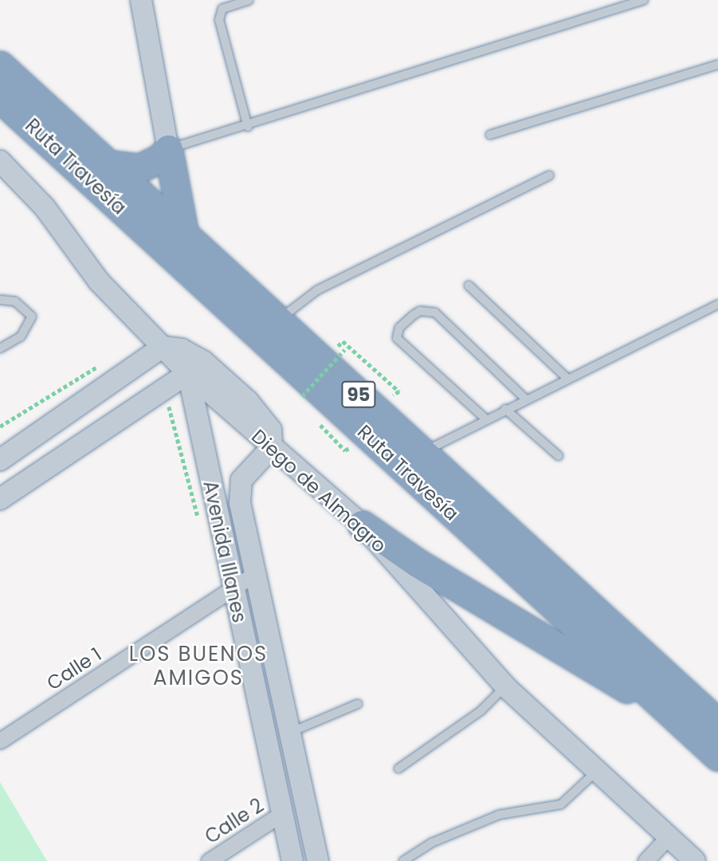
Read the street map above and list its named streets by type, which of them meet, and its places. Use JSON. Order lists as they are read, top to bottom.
{
  "streets": {
    "highway": ["Ruta Travesía", "95"],
    "main road": ["Diego de Almagro", "Avenida Illanes"],
    "street": ["Calle 1", "Calle 2"]
  },
  "crossings": [
    ["Diego de Almagro", "Avenida Illanes"],
    ["Avenida Illanes", "Calle 1"],
    ["Avenida Illanes", "Calle 2"]
  ],
  "districts": ["LOS BUENOS AMIGOS"]
}
